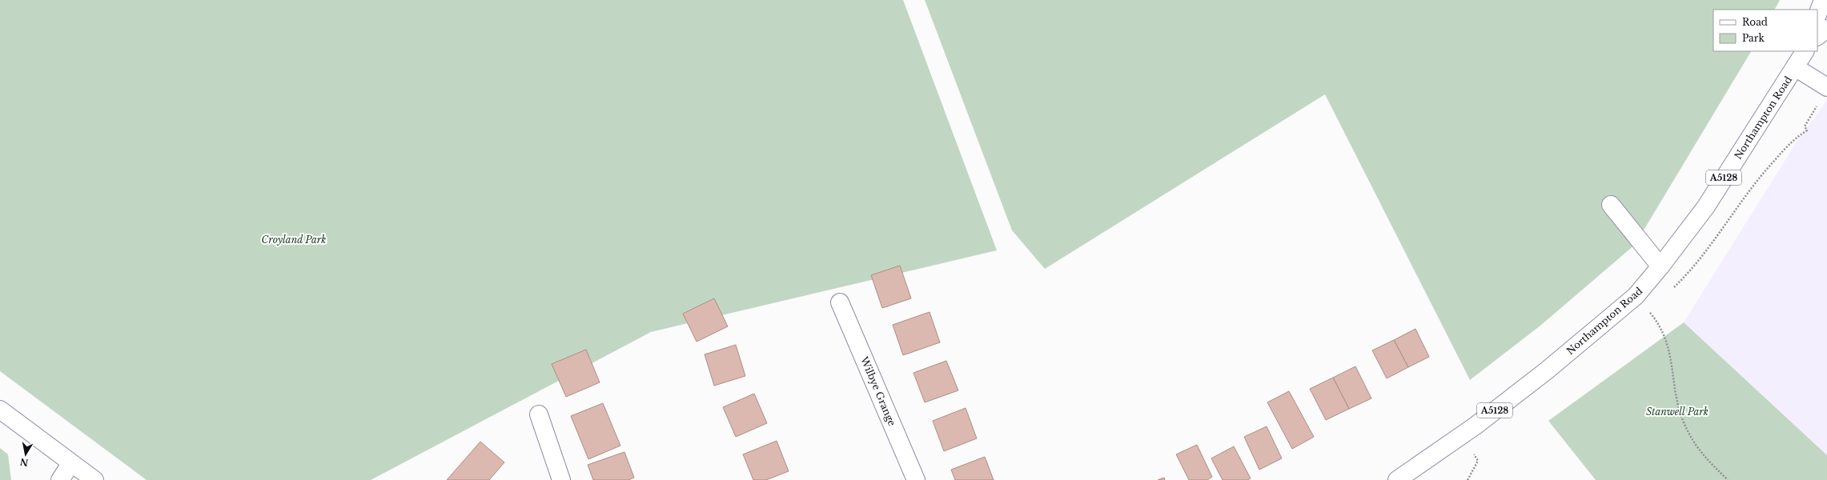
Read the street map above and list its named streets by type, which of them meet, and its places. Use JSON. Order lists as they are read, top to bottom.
{
  "streets": {
    "main road": ["Northampton Road", "A5128", "Wilbye Grange"]
  },
  "parks": ["Croyland Park", "Stanwell Park"],
  "legend": ["Road", "Park"],
  "north": "bottom"
}
